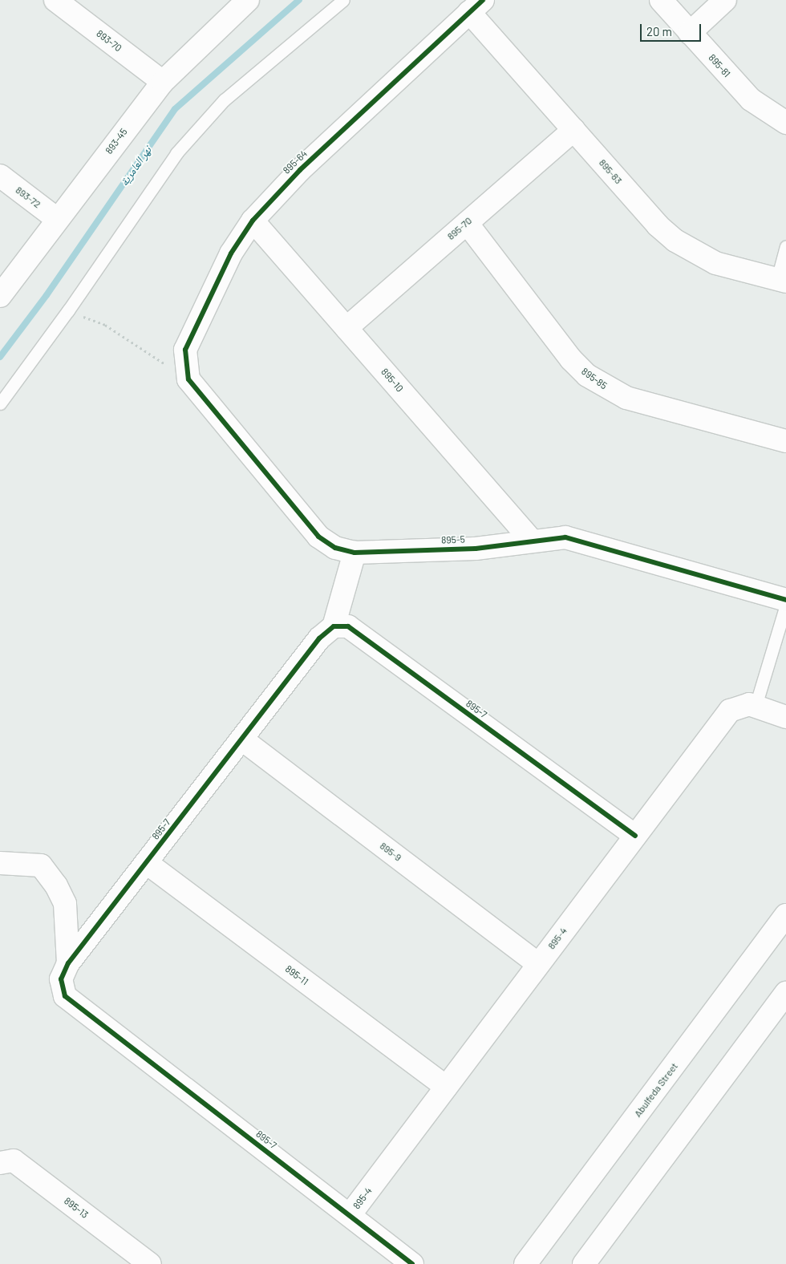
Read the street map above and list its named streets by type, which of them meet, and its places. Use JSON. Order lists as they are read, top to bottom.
{
  "streets": {
    "street": [
      "893-70",
      "895-81",
      "893-45",
      "895-64",
      "895-83",
      "893-72",
      "895-70",
      "895-85",
      "895-10",
      "895-5",
      "895-7",
      "895-9",
      "895-4",
      "895-11",
      "Abulfeda Street",
      "895-13"
    ]
  },
  "crossings": [
    ["893-70", "893-45"],
    ["893-45", "893-72"],
    ["895-64", "895-83"],
    ["895-64", "895-10"],
    ["895-64", "895-5"],
    ["895-83", "895-70"],
    ["895-70", "895-85"],
    ["895-70", "895-10"],
    ["895-10", "895-5"],
    ["895-7", "895-9"],
    ["895-7", "895-4"],
    ["895-7", "895-11"],
    ["895-9", "895-4"],
    ["895-4", "895-11"]
  ],
  "water": ["نهر العامرية"],
  "scale_bar": "20 m"
}
